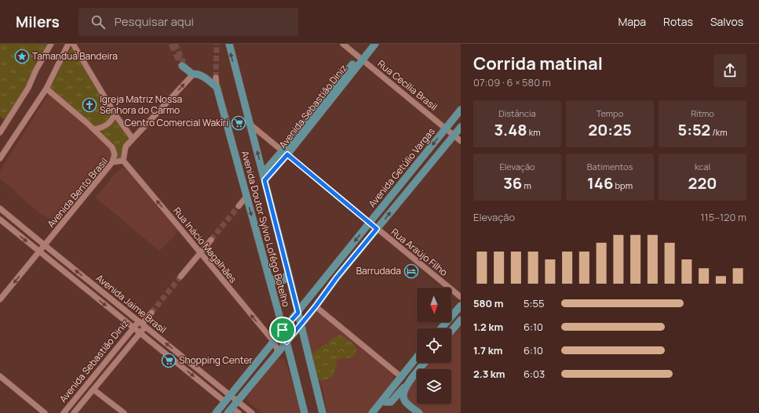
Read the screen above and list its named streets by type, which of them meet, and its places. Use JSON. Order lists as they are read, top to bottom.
{
  "streets": {
    "main road": ["Avenida Sebastião Diniz", "Avenida Getúlio Vargas", "Avenida Doutor Sylvio Lofêgo Botelho"],
    "street": [
      "Rua Cecília Brasil",
      "Avenida Bento Brasil",
      "Rua Inácio Magalhães",
      "Rua Araújo Filho",
      "Avenida Jaime Brasil"
    ]
  },
  "crossings": [
    ["Rua Cecília Brasil", "Avenida Sebastião Diniz"],
    ["Rua Cecília Brasil", "Avenida Getúlio Vargas"],
    ["Avenida Sebastião Diniz", "Avenida Doutor Sylvio Lofêgo Botelho"],
    ["Avenida Sebastião Diniz", "Rua Araújo Filho"],
    ["Avenida Sebastião Diniz", "Avenida Jaime Brasil"],
    ["Avenida Getúlio Vargas", "Avenida Doutor Sylvio Lofêgo Botelho"],
    ["Avenida Getúlio Vargas", "Rua Inácio Magalhães"],
    ["Avenida Getúlio Vargas", "Rua Araújo Filho"],
    ["Avenida Getúlio Vargas", "Avenida Jaime Brasil"],
    ["Avenida Bento Brasil", "Rua Inácio Magalhães"],
    ["Avenida Bento Brasil", "Avenida Jaime Brasil"],
    ["Avenida Doutor Sylvio Lofêgo Botelho", "Rua Araújo Filho"]
  ],
  "one_way": ["Rua Inácio Magalhães"],
  "places": {
    "place": ["Tamanduá Bandeira"],
    "church": ["Igreja Matriz Nossa Senhora do Carmo"],
    "supermarket": ["Centro Comercial Wakîri", "Shopping Center"],
    "hotel": ["Barrudada"]
  },
  "north": "bottom",
  "page": {
    "header": "Milers",
    "search": "Pesquisar aqui",
    "nav": ["Mapa", "Rotas", "Salvos"],
    "heading": ["Corrida matinal", "07:09 · 6 × 580 m"],
    "stats": [
      ["Distância", "3.48 km"],
      ["Tempo", "20:25"],
      ["Ritmo", "5:52 /km"],
      ["Elevação", "36 m"],
      ["Batimentos", "146 bpm"],
      ["kcal", "220"]
    ],
    "chart": ["Elevação", "115–120 m"],
    "list": [
      {
        "name": "580 m",
        "note": "5:55"
      },
      {
        "name": "1.2 km",
        "note": "6:10"
      },
      {
        "name": "1.7 km",
        "note": "6:10"
      },
      {
        "name": "2.3 km",
        "note": "6:03"
      }
    ]
  }
}
